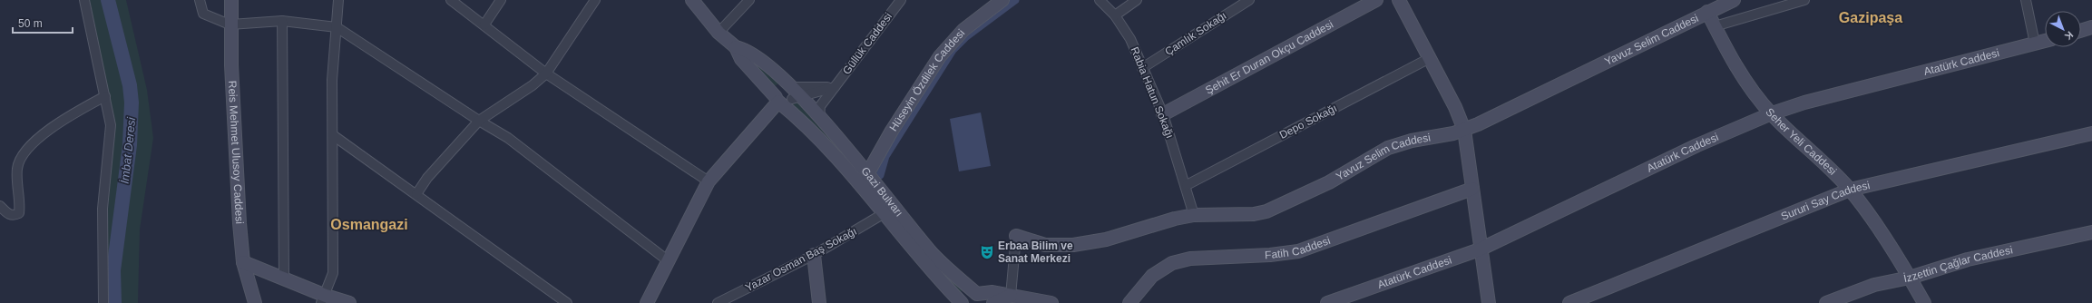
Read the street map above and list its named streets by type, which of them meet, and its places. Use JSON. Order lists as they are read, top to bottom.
{
  "streets": {
    "street": [
      "Çamlık Sokağı",
      "Yavuz Selim Caddesi",
      "Güllük Caddesi",
      "Şehit Er Duran Okçu Caddesi",
      "Atatürk Caddesi",
      "Hüseyin Özdilek Caddesi",
      "Rabia Hatun Sokağı",
      "Depo Sokağı",
      "Seher Yeli Caddesi",
      "Reis Mehmet Ulusoy Caddesi",
      "Gazi Bulvarı",
      "Sururi Say Caddesi",
      "Fatih Caddesi",
      "Yazar Osman Baş Sokağı",
      "İzzettin Çağlar Caddesi"
    ]
  },
  "crossings": [
    ["Çamlık Sokağı", "Rabia Hatun Sokağı"],
    ["Yavuz Selim Caddesi", "Rabia Hatun Sokağı"],
    ["Yavuz Selim Caddesi", "Seher Yeli Caddesi"],
    ["Güllük Caddesi", "Gazi Bulvarı"],
    ["Şehit Er Duran Okçu Caddesi", "Rabia Hatun Sokağı"],
    ["Atatürk Caddesi", "Seher Yeli Caddesi"],
    ["Hüseyin Özdilek Caddesi", "Gazi Bulvarı"],
    ["Rabia Hatun Sokağı", "Depo Sokağı"],
    ["Seher Yeli Caddesi", "Sururi Say Caddesi"],
    ["Seher Yeli Caddesi", "İzzettin Çağlar Caddesi"],
    ["Gazi Bulvarı", "Yazar Osman Baş Sokağı"]
  ],
  "districts": ["Gazipaşa", "Osmangazi"],
  "water": ["İmbat Deresi"],
  "places": {
    "theatre": ["Erbaa Bilim ve Sanat Merkezi"]
  },
  "scale_bar": "50 m",
  "north": "bottom right"
}
